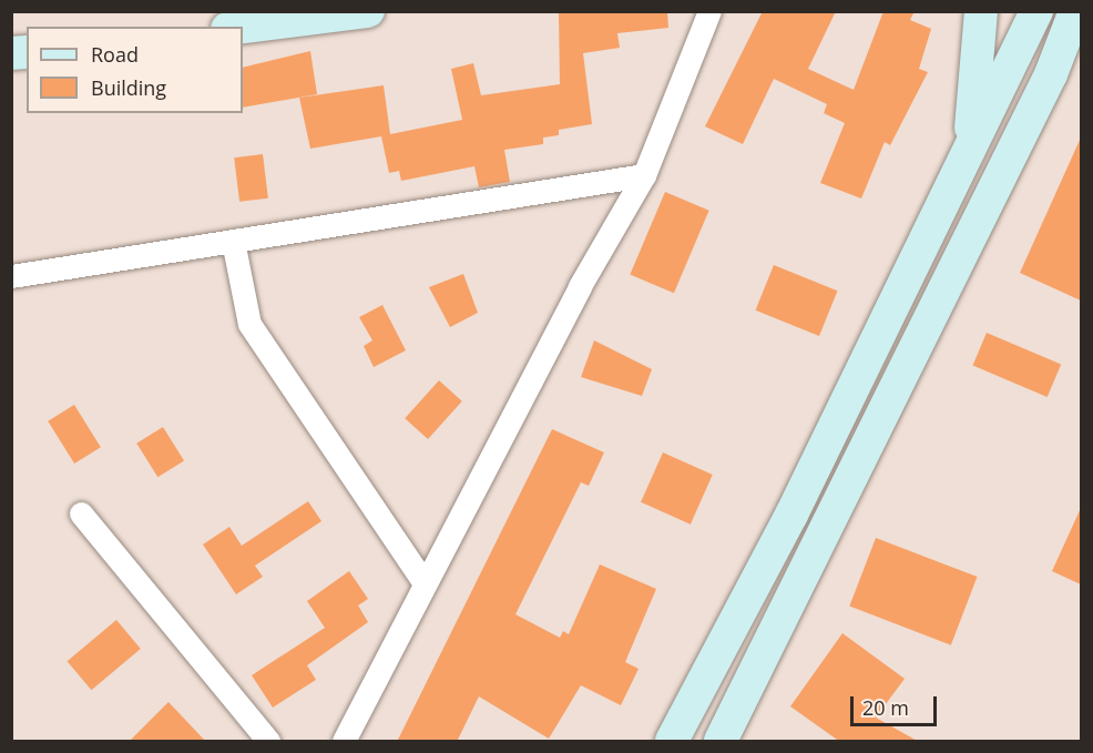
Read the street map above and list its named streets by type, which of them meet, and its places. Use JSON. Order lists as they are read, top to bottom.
{
  "legend": ["Road", "Building"],
  "scale_bar": "20 m"
}
